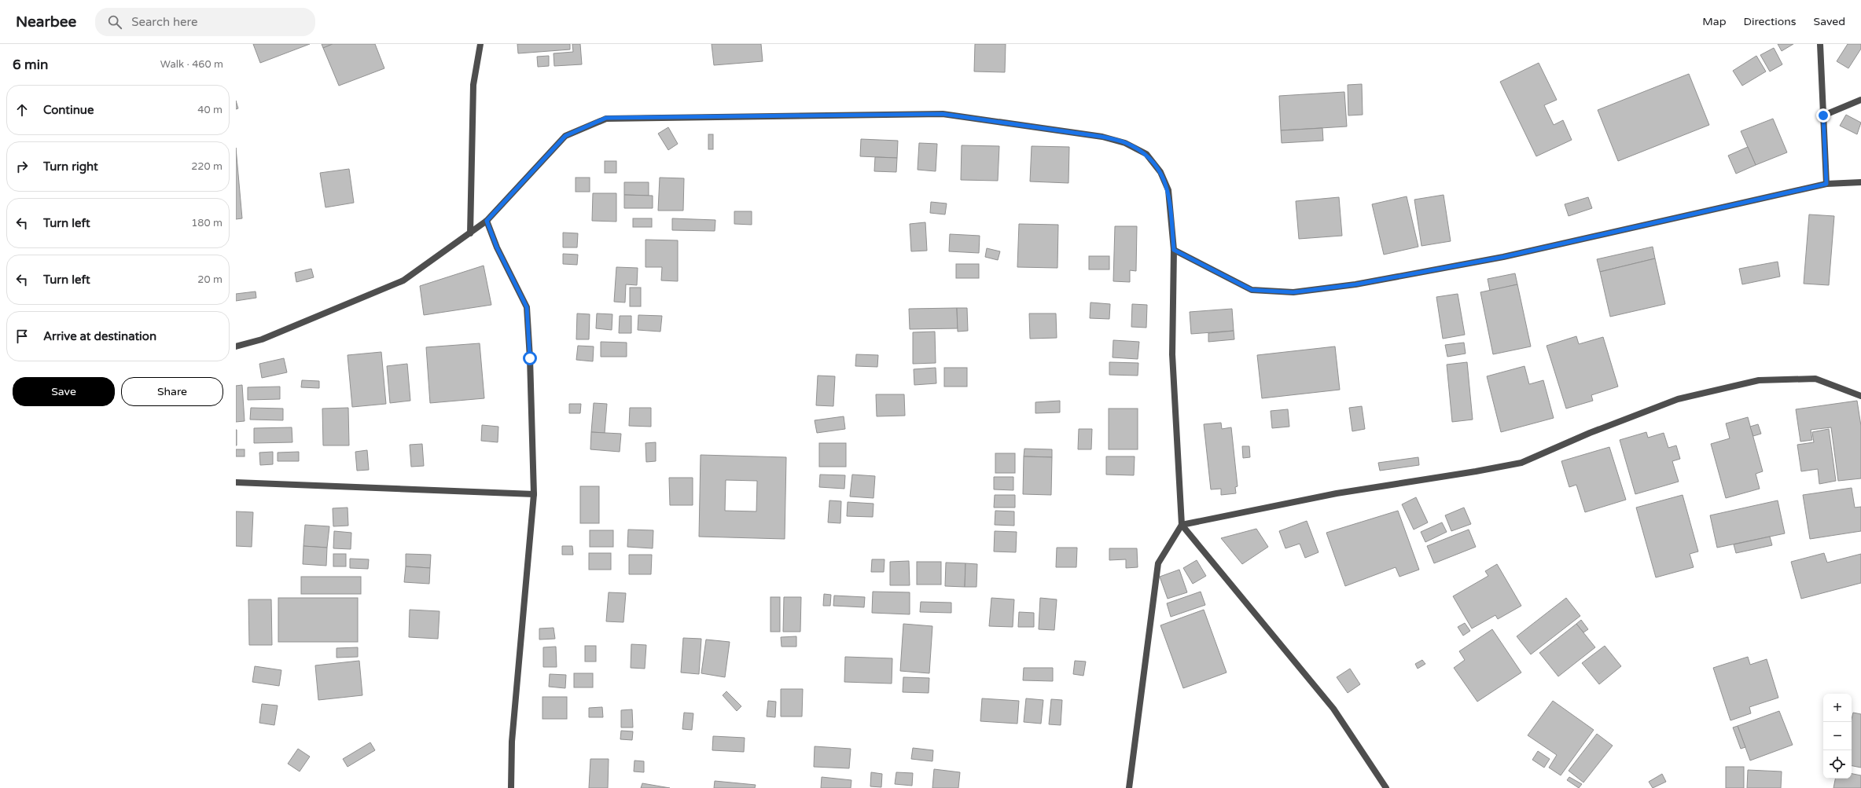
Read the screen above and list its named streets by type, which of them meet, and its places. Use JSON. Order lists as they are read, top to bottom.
{
  "page": {
    "header": "Nearbee",
    "search": "Search here",
    "nav": ["Map", "Directions", "Saved"],
    "heading": ["6 min", "Walk · 460 m"],
    "list": [
      ["Continue", "40 m"],
      ["Turn right", "220 m"],
      ["Turn left", "180 m"],
      ["Turn left", "20 m"],
      "Arrive at destination"
    ],
    "buttons": ["Save", "Share"],
    "map_buttons": ["+", "−"]
  }
}
